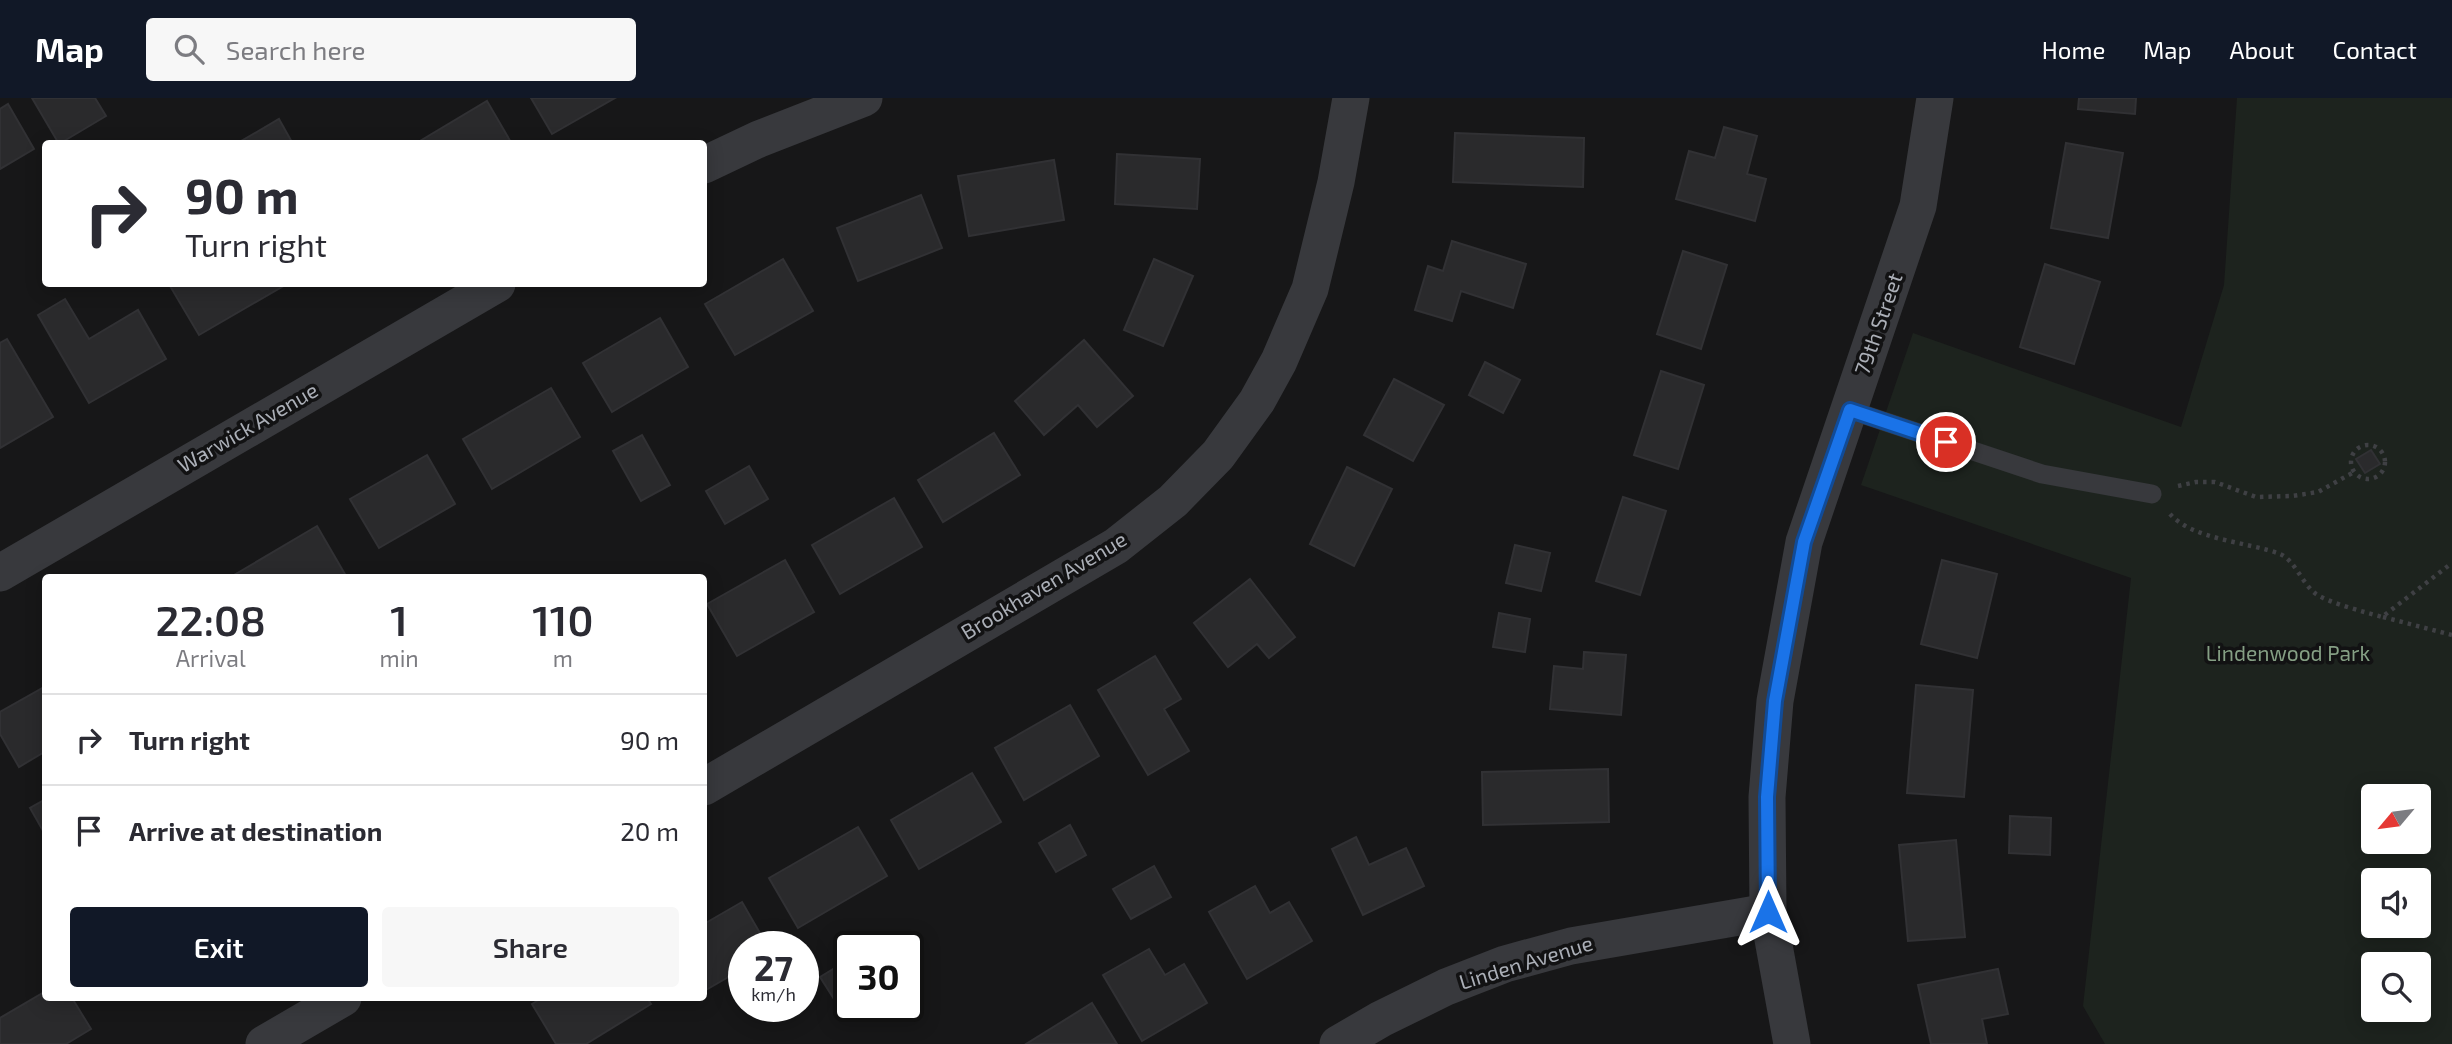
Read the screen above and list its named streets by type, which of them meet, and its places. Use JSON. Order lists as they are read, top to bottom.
{
  "streets": {
    "street": [
      "79th Street",
      "Warwick Avenue",
      "Brookhaven Avenue",
      "Linden Avenue"
    ]
  },
  "crossings": [
    ["79th Street", "Linden Avenue"]
  ],
  "parks": ["Lindenwood Park"],
  "north": "bottom left",
  "page": {
    "header": "Map",
    "search": "Search here",
    "nav": [
      "Home",
      "Map",
      "About",
      "Contact"
    ],
    "turn": ["90 m", "Turn right"],
    "eta": [
      "22:08",
      "Arrival",
      "1",
      "min",
      "110",
      "m"
    ],
    "list": [
      {
        "name": "Turn right",
        "value": "90 m"
      },
      {
        "name": "Arrive at destination",
        "value": "20 m"
      }
    ],
    "buttons": ["Exit", "Share"],
    "speed": "27 km/h",
    "limit": "30"
  }
}
